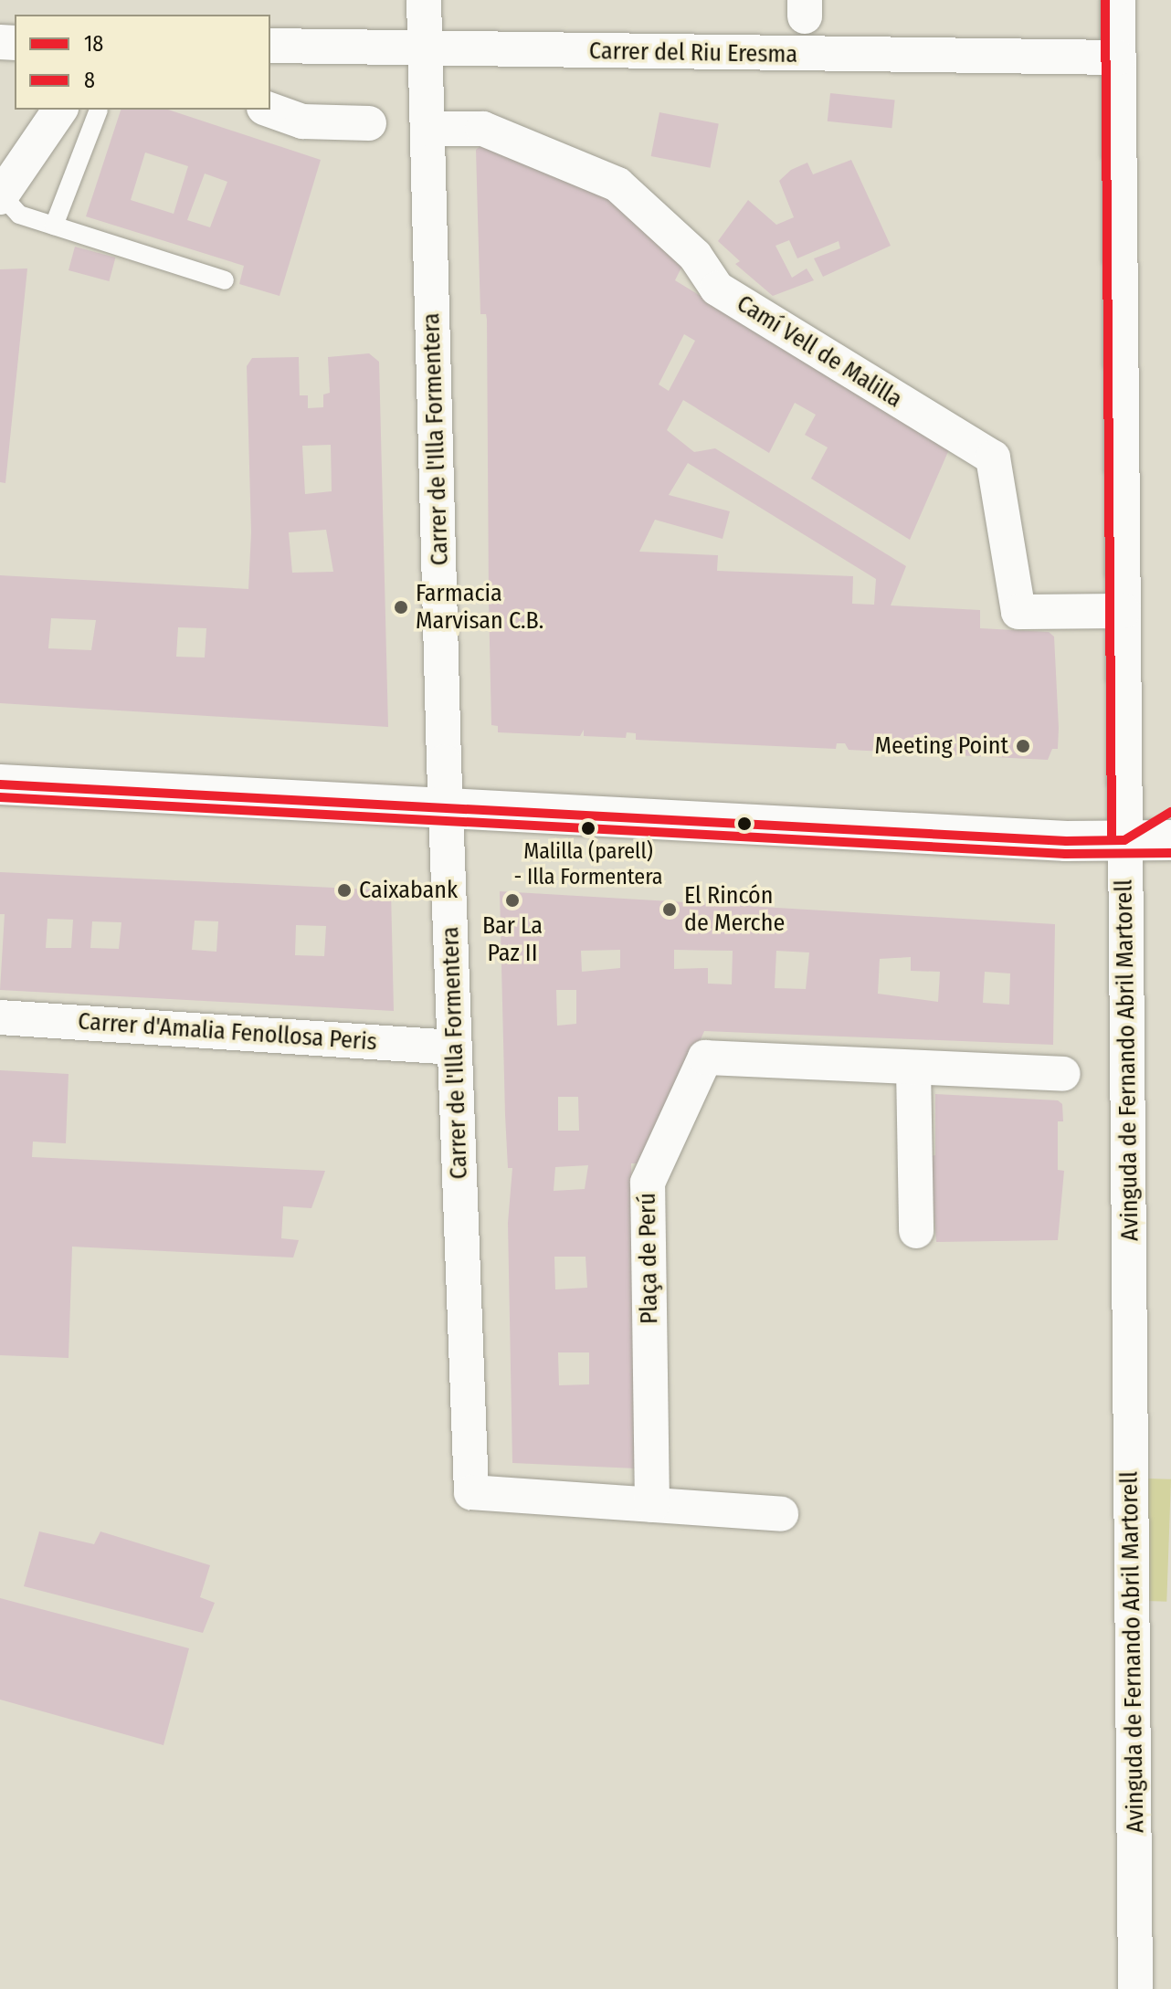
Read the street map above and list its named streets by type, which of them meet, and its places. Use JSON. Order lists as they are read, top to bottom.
{
  "streets": {
    "street": [
      "Carrer del Riu Eresma",
      "Camí Vell de Malilla",
      "Carrer de l'Illa Formentera",
      "Carrer d'Amalia Fenollosa Peris",
      "Avinguda de Fernando Abril Martorell",
      "Plaça de Perú"
    ]
  },
  "crossings": [
    ["Carrer del Riu Eresma", "Carrer de l'Illa Formentera"],
    ["Carrer del Riu Eresma", "Avinguda de Fernando Abril Martorell"],
    ["Camí Vell de Malilla", "Carrer de l'Illa Formentera"],
    ["Camí Vell de Malilla", "Avinguda de Fernando Abril Martorell"],
    ["Carrer de l'Illa Formentera", "Carrer d'Amalia Fenollosa Peris"],
    ["Carrer de l'Illa Formentera", "Plaça de Perú"]
  ],
  "places": [
    "Farmacia Marvisan C.B.",
    "Meeting Point",
    "Malilla (parell) - Illa Formentera",
    "Caixabank",
    "Bar La Paz II",
    "El Rincón de Merche"
  ],
  "lines": ["transit line 8", "transit line 18"],
  "legend": ["18", "8"]
}
